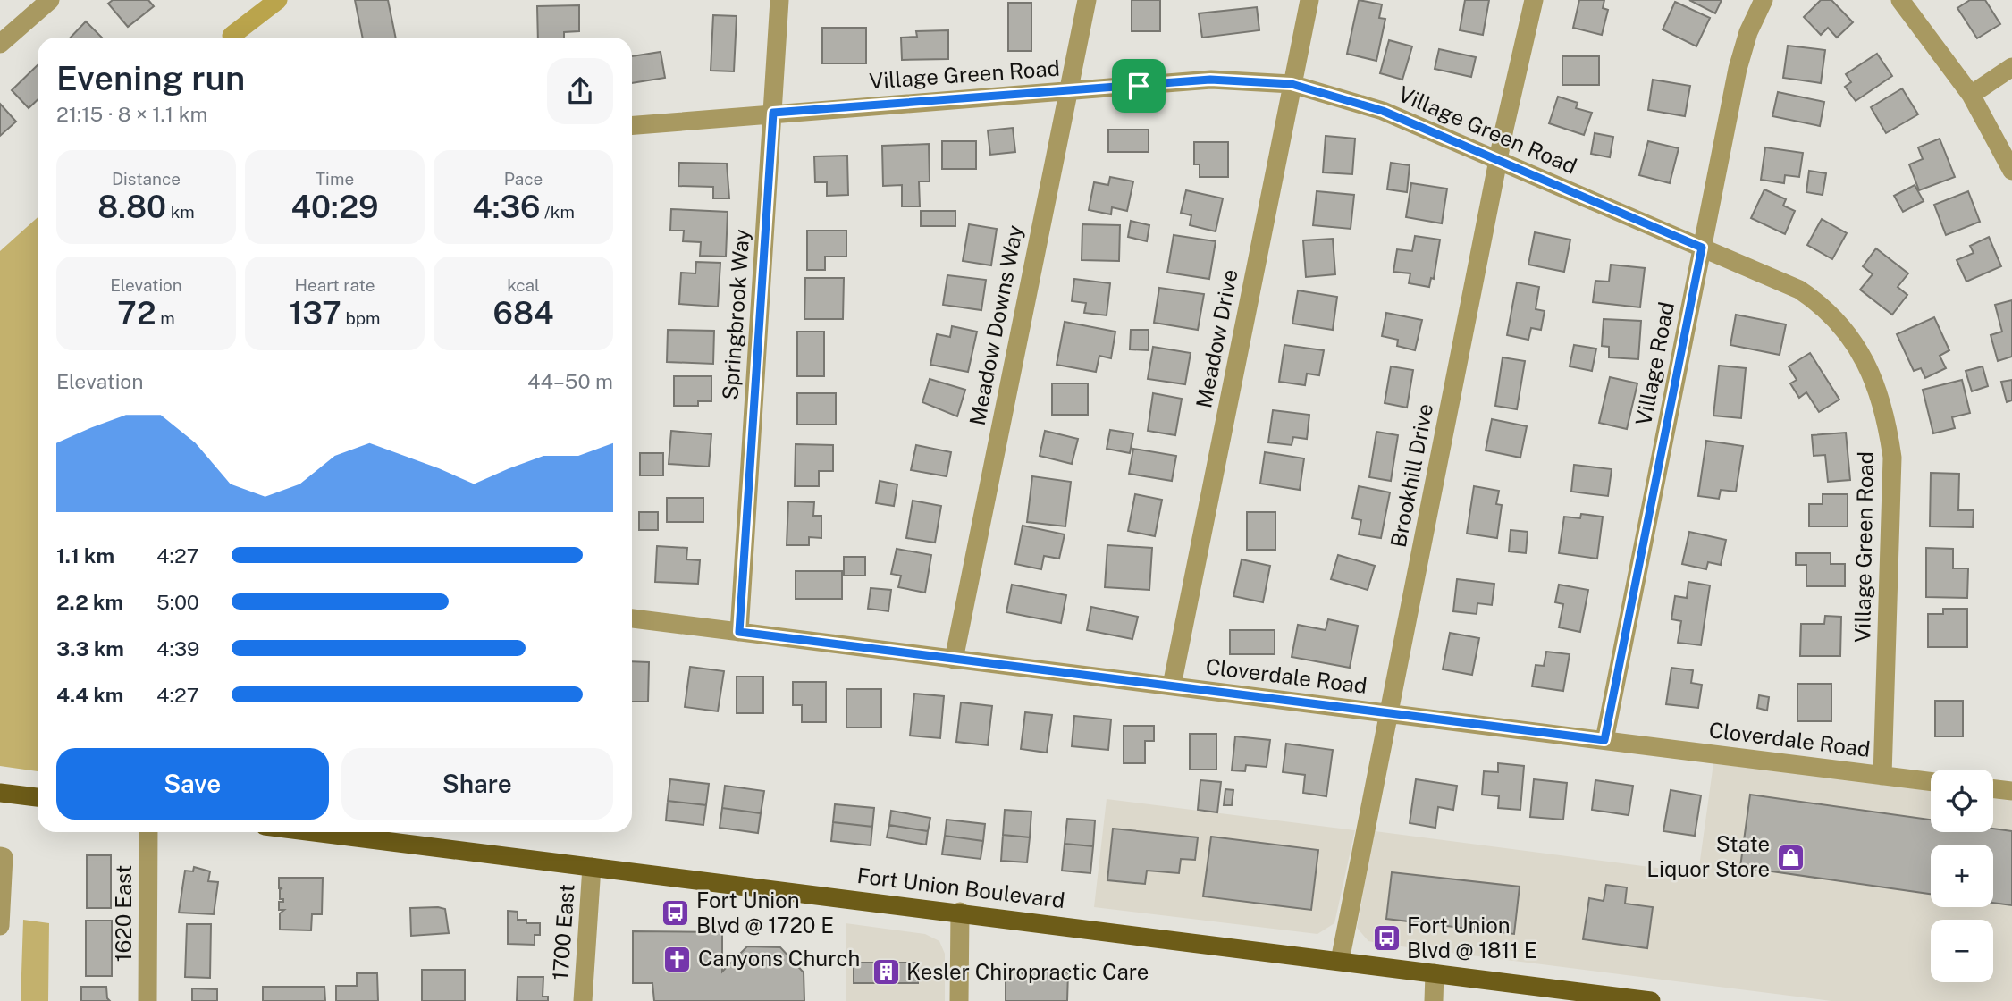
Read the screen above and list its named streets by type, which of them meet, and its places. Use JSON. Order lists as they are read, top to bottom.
{
  "streets": {
    "main road": ["Fort Union Boulevard"],
    "street": [
      "Village Green Road",
      "Springbrook Way",
      "Meadow Downs Way",
      "Meadow Drive",
      "Village Road",
      "Brookhill Drive",
      "Cloverdale Road",
      "1620 East",
      "1700 East"
    ]
  },
  "crossings": [
    ["Village Green Road", "Springbrook Way"],
    ["Village Green Road", "Meadow Downs Way"],
    ["Village Green Road", "Meadow Drive"],
    ["Village Green Road", "Village Road"],
    ["Village Green Road", "Brookhill Drive"],
    ["Village Green Road", "Cloverdale Road"],
    ["Springbrook Way", "Cloverdale Road"],
    ["Meadow Downs Way", "Cloverdale Road"],
    ["Meadow Drive", "Cloverdale Road"],
    ["Village Road", "Cloverdale Road"],
    ["Brookhill Drive", "Cloverdale Road"],
    ["Brookhill Drive", "Fort Union Boulevard"],
    ["Fort Union Boulevard", "1700 East"]
  ],
  "places": {
    "shop": ["State Liquor Store"],
    "bus stop": ["Fort Union Blvd @ 1720 E", "Fort Union Blvd @ 1811 E"],
    "church": ["Canyons Church"],
    "building": ["Kesler Chiropractic Care"]
  },
  "page": {
    "heading": ["Evening run", "21:15 · 8 × 1.1 km"],
    "stats": [
      ["Distance", "8.80 km"],
      ["Time", "40:29"],
      ["Pace", "4:36 /km"],
      ["Elevation", "72 m"],
      ["Heart rate", "137 bpm"],
      ["kcal", "684"]
    ],
    "chart": ["Elevation", "44–50 m"],
    "list": [
      {
        "name": "1.1 km",
        "note": "4:27"
      },
      {
        "name": "2.2 km",
        "note": "5:00"
      },
      {
        "name": "3.3 km",
        "note": "4:39"
      },
      {
        "name": "4.4 km",
        "note": "4:27"
      }
    ],
    "buttons": ["Save", "Share"],
    "map_buttons": ["+", "−"]
  }
}
